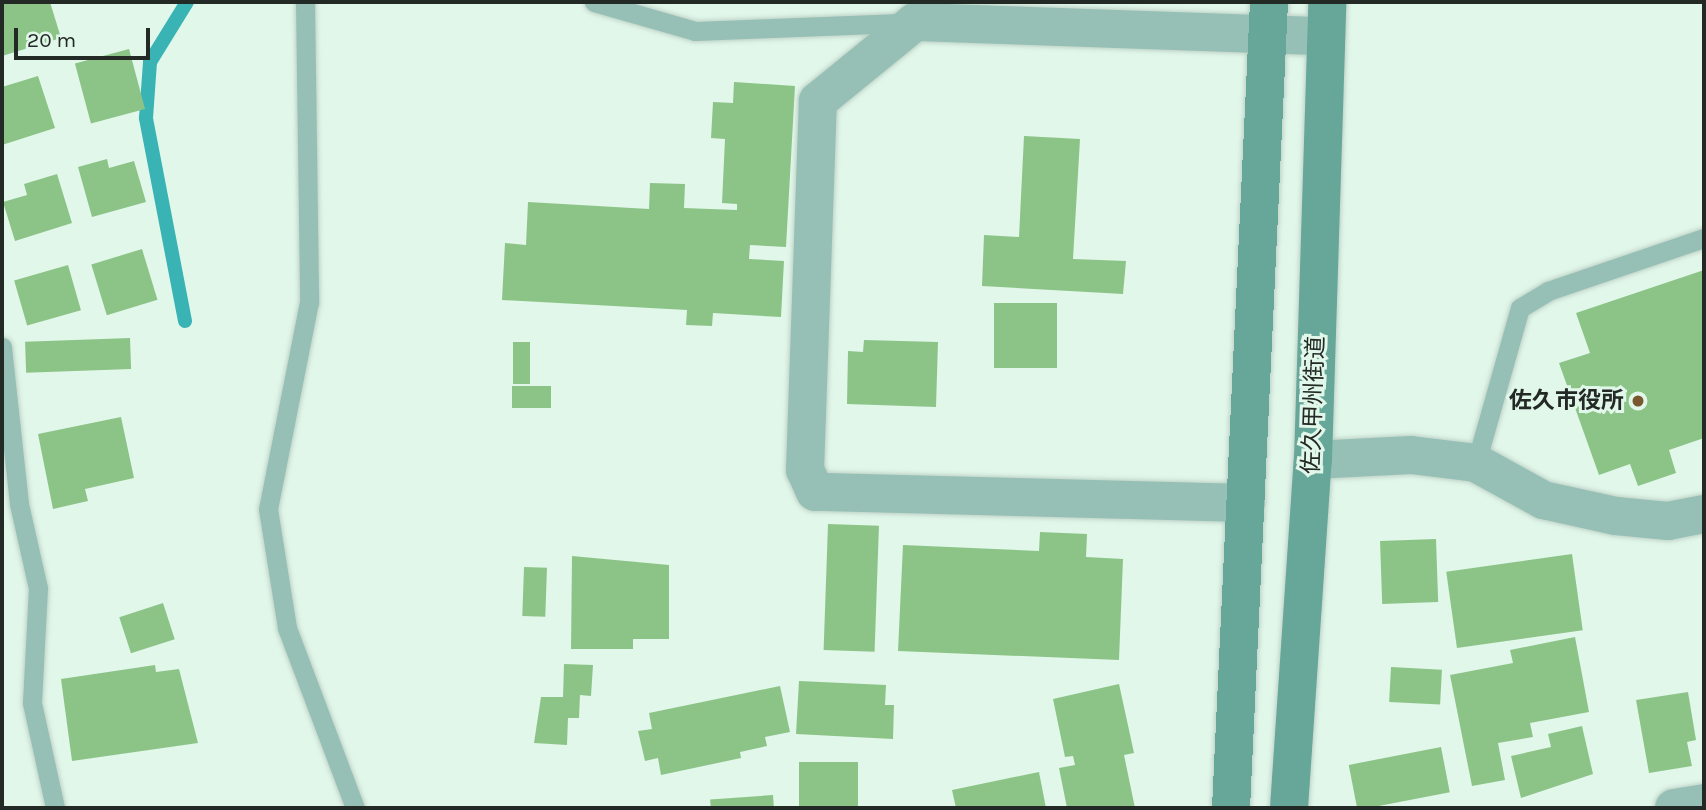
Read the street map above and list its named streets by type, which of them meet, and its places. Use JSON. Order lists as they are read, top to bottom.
{
  "streets": {
    "main road": ["佐久甲州街道"]
  },
  "places": ["佐久市役所"],
  "scale_bar": "20 m"
}
